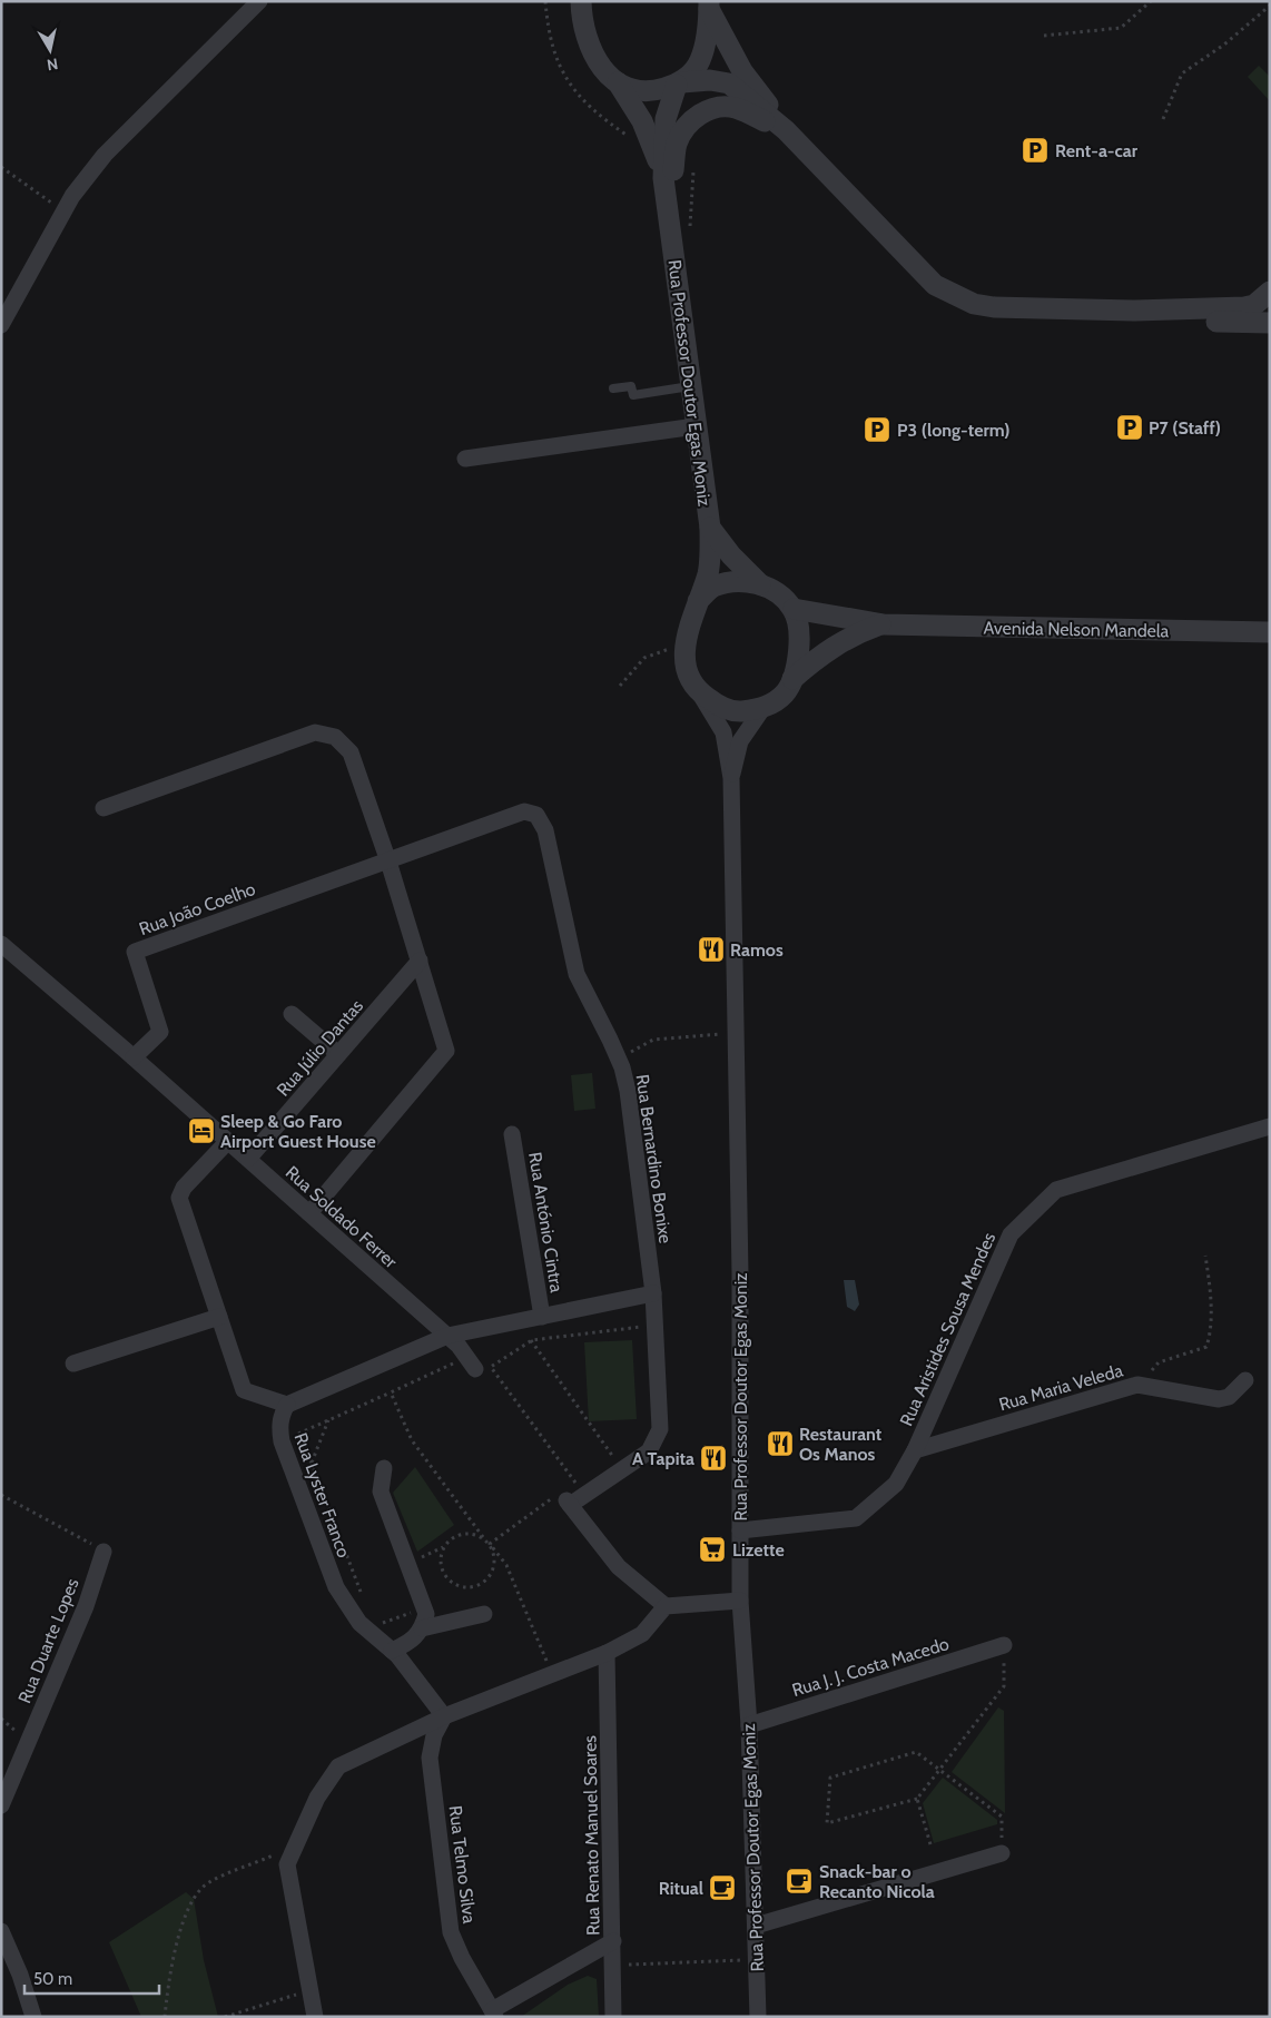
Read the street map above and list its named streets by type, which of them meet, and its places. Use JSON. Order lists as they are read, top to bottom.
{
  "streets": {
    "street": [
      "Rua Professor Doutor Egas Moniz",
      "Avenida Nelson Mandela",
      "Rua João Coelho",
      "Rua Júlio Dantas",
      "Rua Bernardino Bonixe",
      "Rua Soldado Ferrer",
      "Rua António Cintra",
      "Rua Aristides Sousa Mendes",
      "Rua Maria Veleda",
      "Rua Lyster Franco",
      "Rua Duarte Lopes",
      "Rua J. J. Costa Macedo",
      "Rua Renato Manuel Soares",
      "Rua Telmo Silva"
    ]
  },
  "crossings": [
    ["Rua Professor Doutor Egas Moniz", "Rua Aristides Sousa Mendes"],
    ["Rua Professor Doutor Egas Moniz", "Rua J. J. Costa Macedo"],
    ["Rua João Coelho", "Rua Bernardino Bonixe"],
    ["Rua João Coelho", "Rua Soldado Ferrer"],
    ["Rua Júlio Dantas", "Rua Soldado Ferrer"],
    ["Rua Aristides Sousa Mendes", "Rua Maria Veleda"],
    ["Rua Lyster Franco", "Rua Telmo Silva"]
  ],
  "places": {
    "parking": ["Rent-a-car", "P7 (Staff)", "P3 (long-term)"],
    "restaurant": ["Ramos", "Restaurant Os Manos", "A Tapita"],
    "hotel": ["Sleep & Go Faro Airport Guest House"],
    "supermarket": ["Lizette"],
    "cafe": ["Snack-bar o Recanto Nicola", "Ritual"]
  },
  "scale_bar": "50 m",
  "north": "bottom"
}
